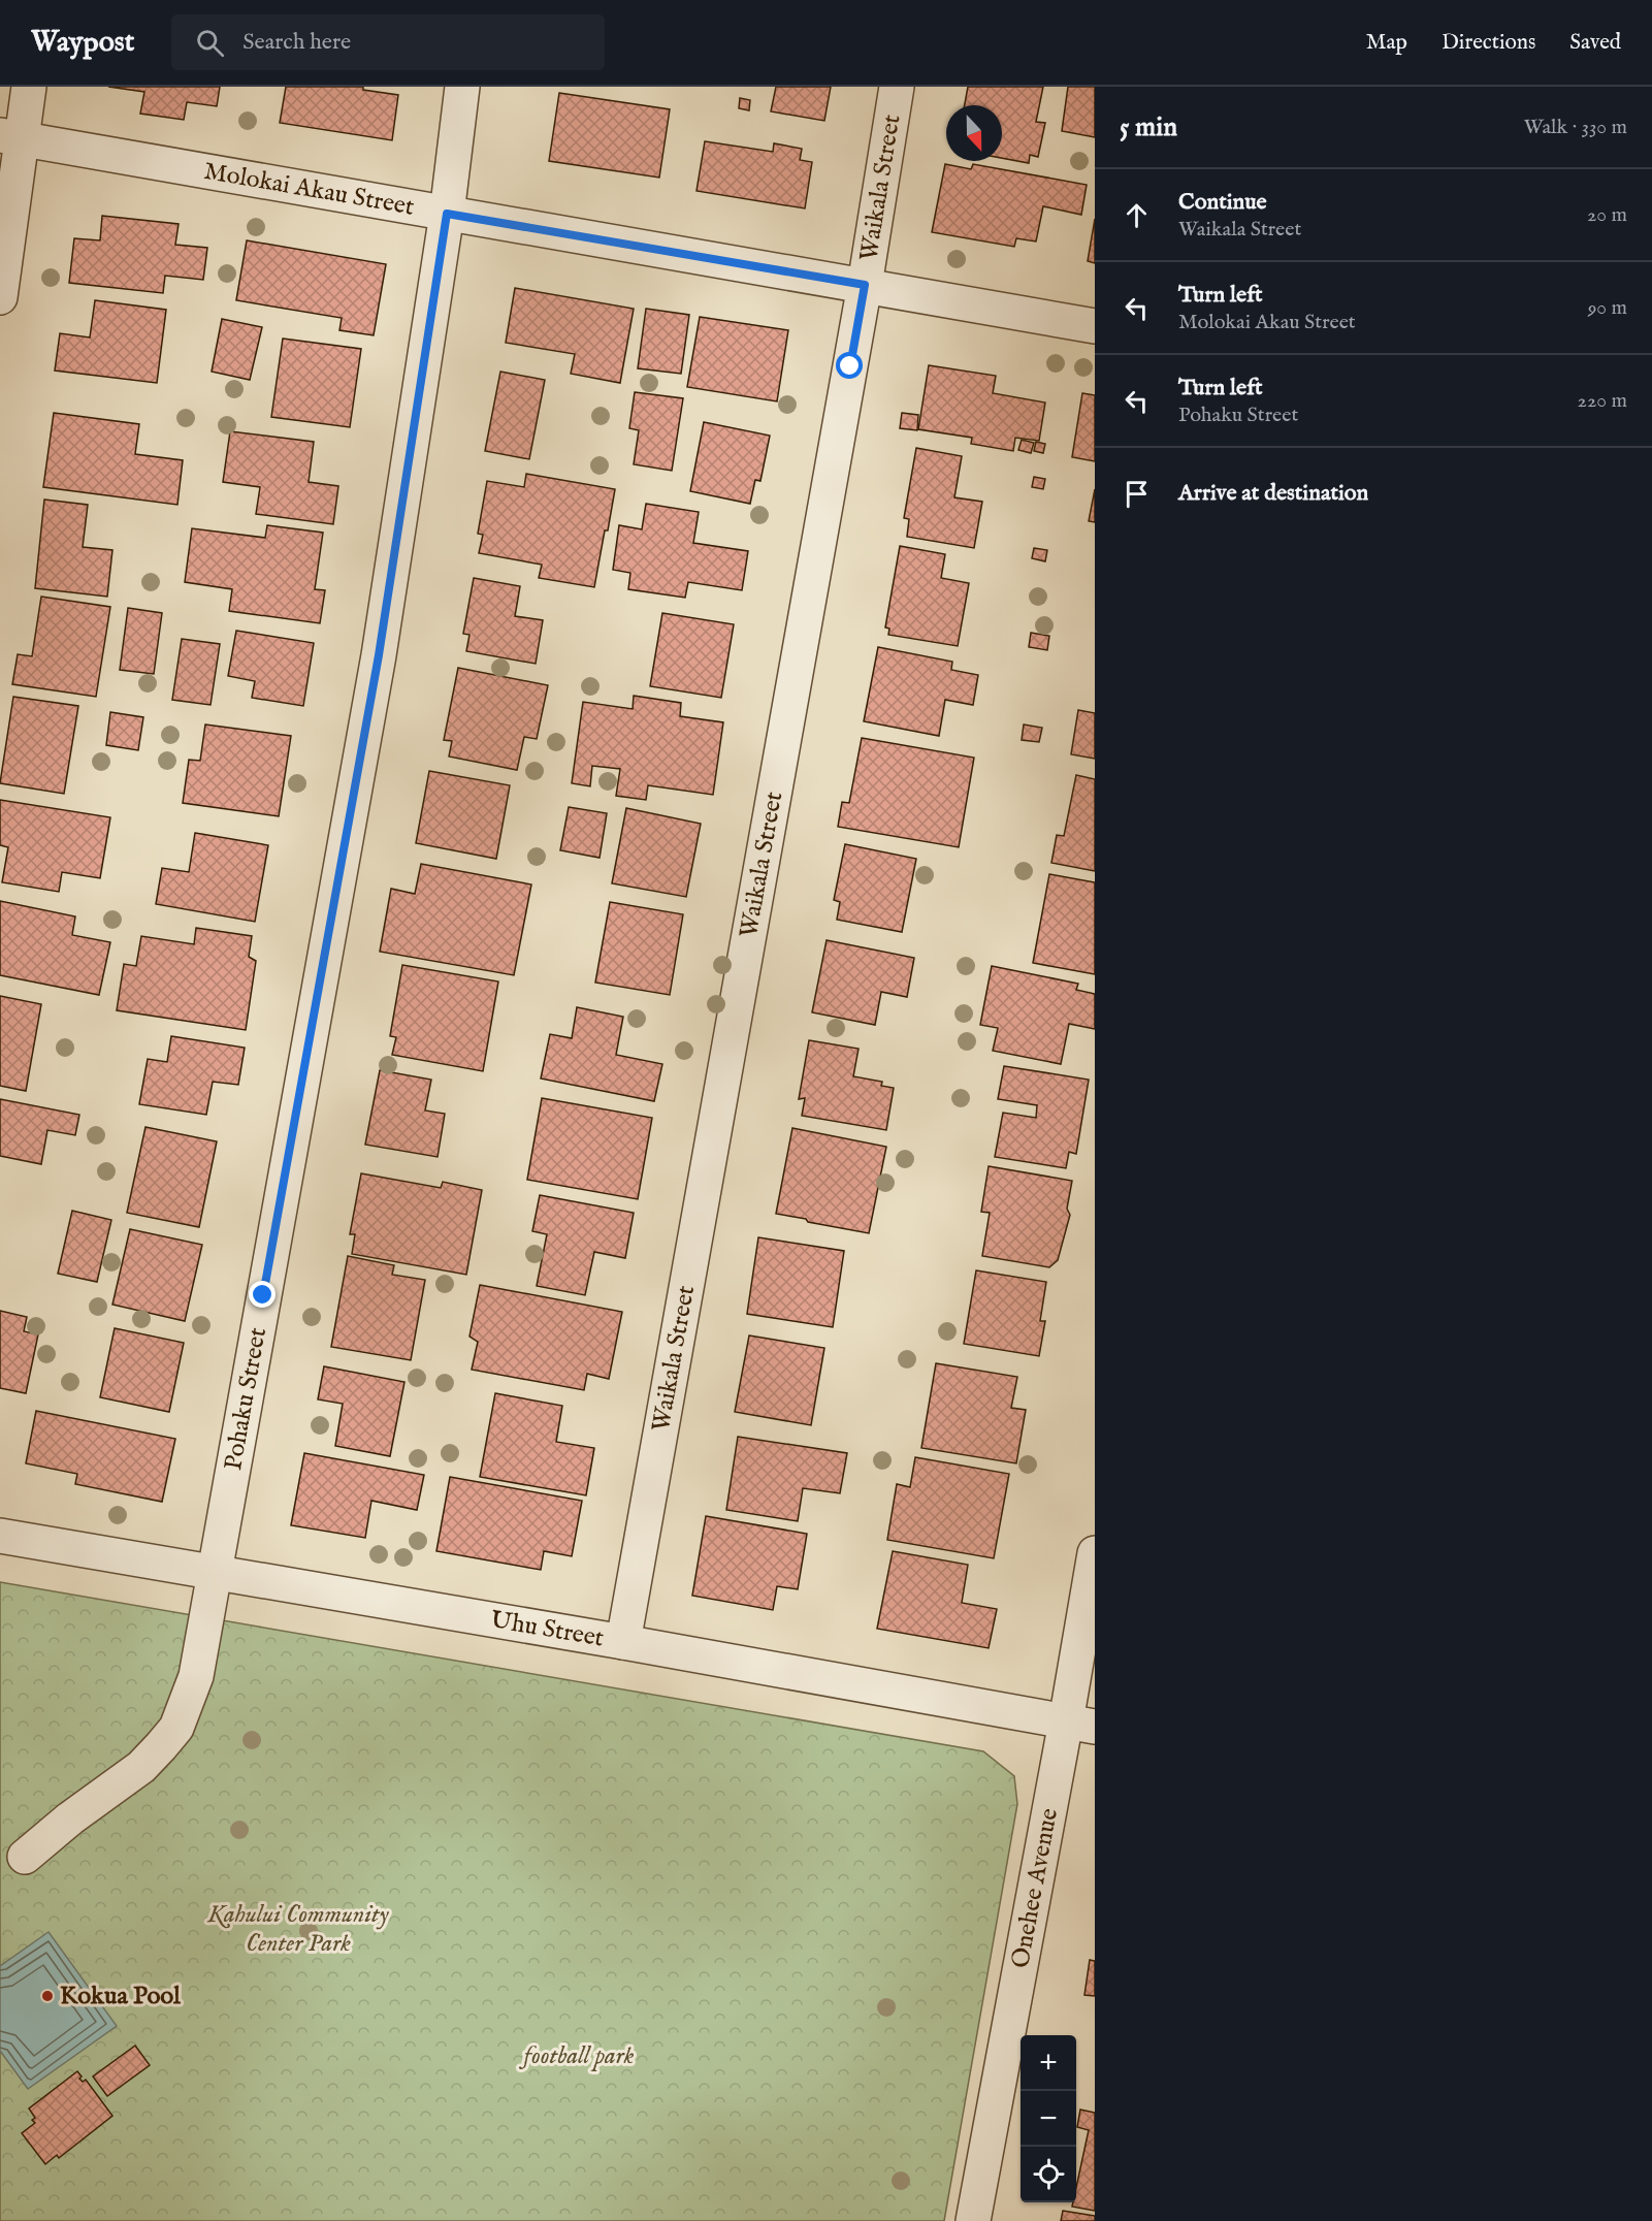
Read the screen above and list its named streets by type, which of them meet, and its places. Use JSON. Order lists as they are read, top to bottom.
{
  "streets": {
    "street": [
      "Waikala Street",
      "Molokai Akau Street",
      "Pohaku Street",
      "Uhu Street",
      "Onehee Avenue"
    ]
  },
  "crossings": [
    ["Waikala Street", "Molokai Akau Street"],
    ["Waikala Street", "Uhu Street"],
    ["Molokai Akau Street", "Pohaku Street"],
    ["Pohaku Street", "Uhu Street"],
    ["Uhu Street", "Onehee Avenue"]
  ],
  "parks": ["Kahului Community Center Park", "football park"],
  "places": ["Kokua Pool"],
  "north": "bottom",
  "page": {
    "header": "Waypost",
    "search": "Search here",
    "nav": ["Map", "Directions", "Saved"],
    "heading": ["5 min", "Walk · 330 m"],
    "list": [
      ["Continue", "Waikala Street", "20 m"],
      ["Turn left", "Molokai Akau Street", "90 m"],
      ["Turn left", "Pohaku Street", "220 m"],
      "Arrive at destination"
    ],
    "map_buttons": ["+", "−"]
  }
}
